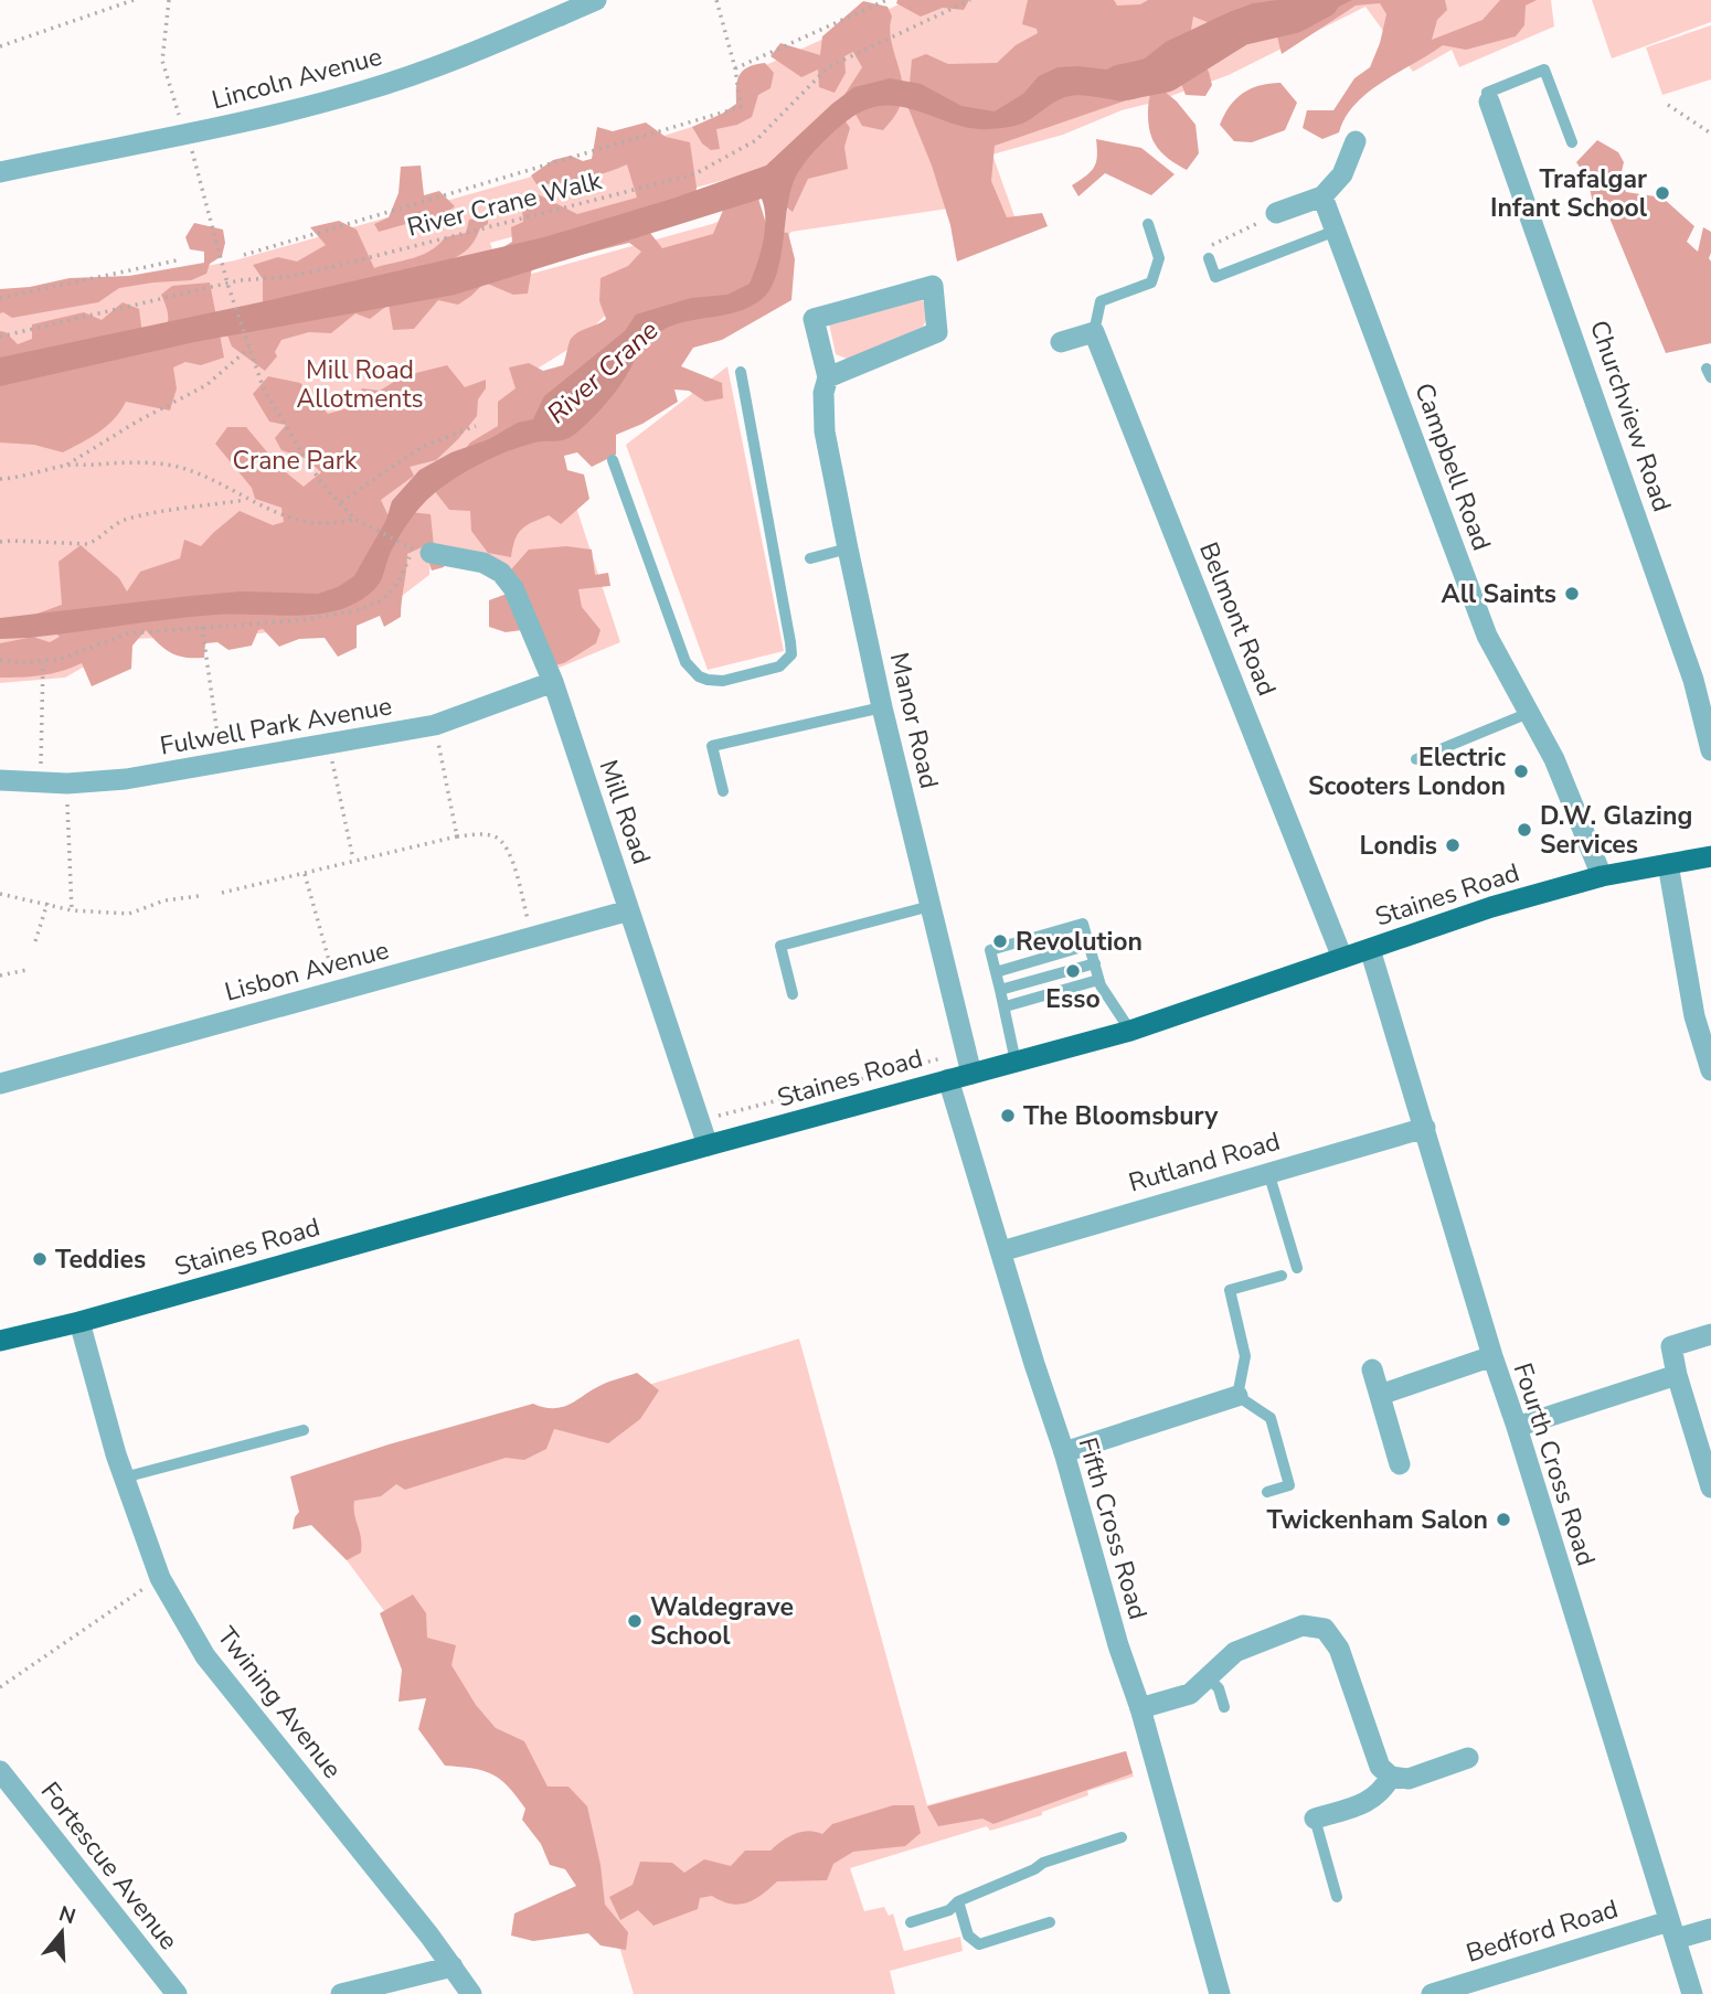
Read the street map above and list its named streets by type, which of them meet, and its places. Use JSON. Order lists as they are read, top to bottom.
{
  "streets": {
    "main road": ["Staines Road"],
    "street": [
      "Lincoln Avenue",
      "Churchview Road",
      "Campbell Road",
      "Belmont Road",
      "Manor Road",
      "Fulwell Park Avenue",
      "Mill Road",
      "Lisbon Avenue",
      "Rutland Road",
      "Fourth Cross Road",
      "Fifth Cross Road",
      "Twining Avenue",
      "Fortescue Avenue",
      "Bedford Road"
    ],
    "path": ["River Crane Walk"]
  },
  "crossings": [
    ["Campbell Road", "Staines Road"],
    ["Belmont Road", "Staines Road"],
    ["Manor Road", "Staines Road"],
    ["Fulwell Park Avenue", "Mill Road"],
    ["Mill Road", "Staines Road"],
    ["Mill Road", "Lisbon Avenue"],
    ["Staines Road", "Fourth Cross Road"],
    ["Staines Road", "Fifth Cross Road"],
    ["Staines Road", "Twining Avenue"],
    ["Rutland Road", "Fourth Cross Road"],
    ["Rutland Road", "Fifth Cross Road"],
    ["Fourth Cross Road", "Bedford Road"]
  ],
  "water": ["River Crane"],
  "parks": ["Mill Road Allotments", "Crane Park"],
  "places": [
    "Trafalgar Infant School",
    "All Saints",
    "Electric Scooters London",
    "D.W. Glazing Services",
    "Londis",
    "Revolution",
    "Esso",
    "The Bloomsbury",
    "Teddies",
    "Twickenham Salon",
    "Waldegrave School"
  ],
  "north": "top"
}
